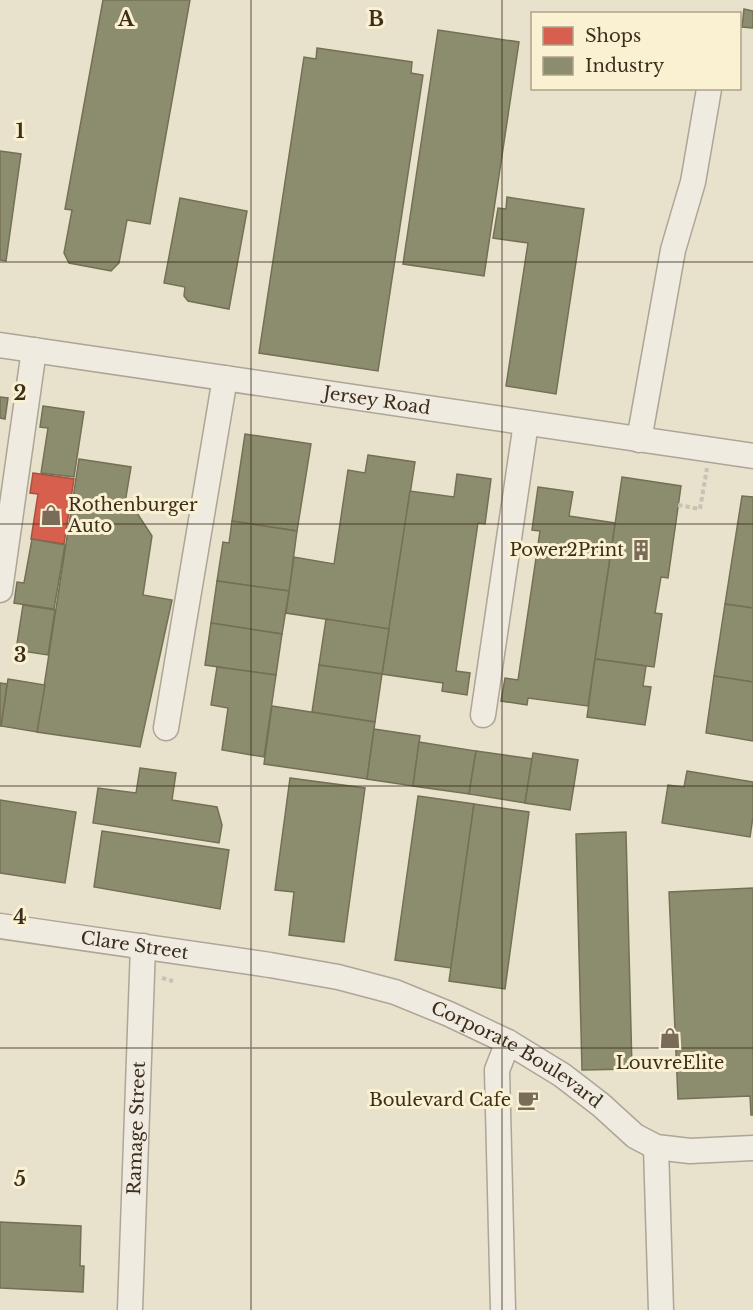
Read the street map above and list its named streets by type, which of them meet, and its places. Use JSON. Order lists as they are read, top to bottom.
{
  "streets": {
    "street": [
      "Jersey Road",
      "Clare Street",
      "Corporate Boulevard",
      "Ramage Street"
    ]
  },
  "crossings": [
    ["Clare Street", "Corporate Boulevard"],
    ["Clare Street", "Ramage Street"]
  ],
  "places": {
    "shop": ["Rothenburger Auto", "LouvreElite"],
    "building": ["Power2Print"],
    "cafe": ["Boulevard Cafe"]
  },
  "legend": ["Shops", "Industry"],
  "grid": {
    "columns": ["A", "B"],
    "rows": [
      "1",
      "2",
      "3",
      "4",
      "5"
    ]
  }
}
